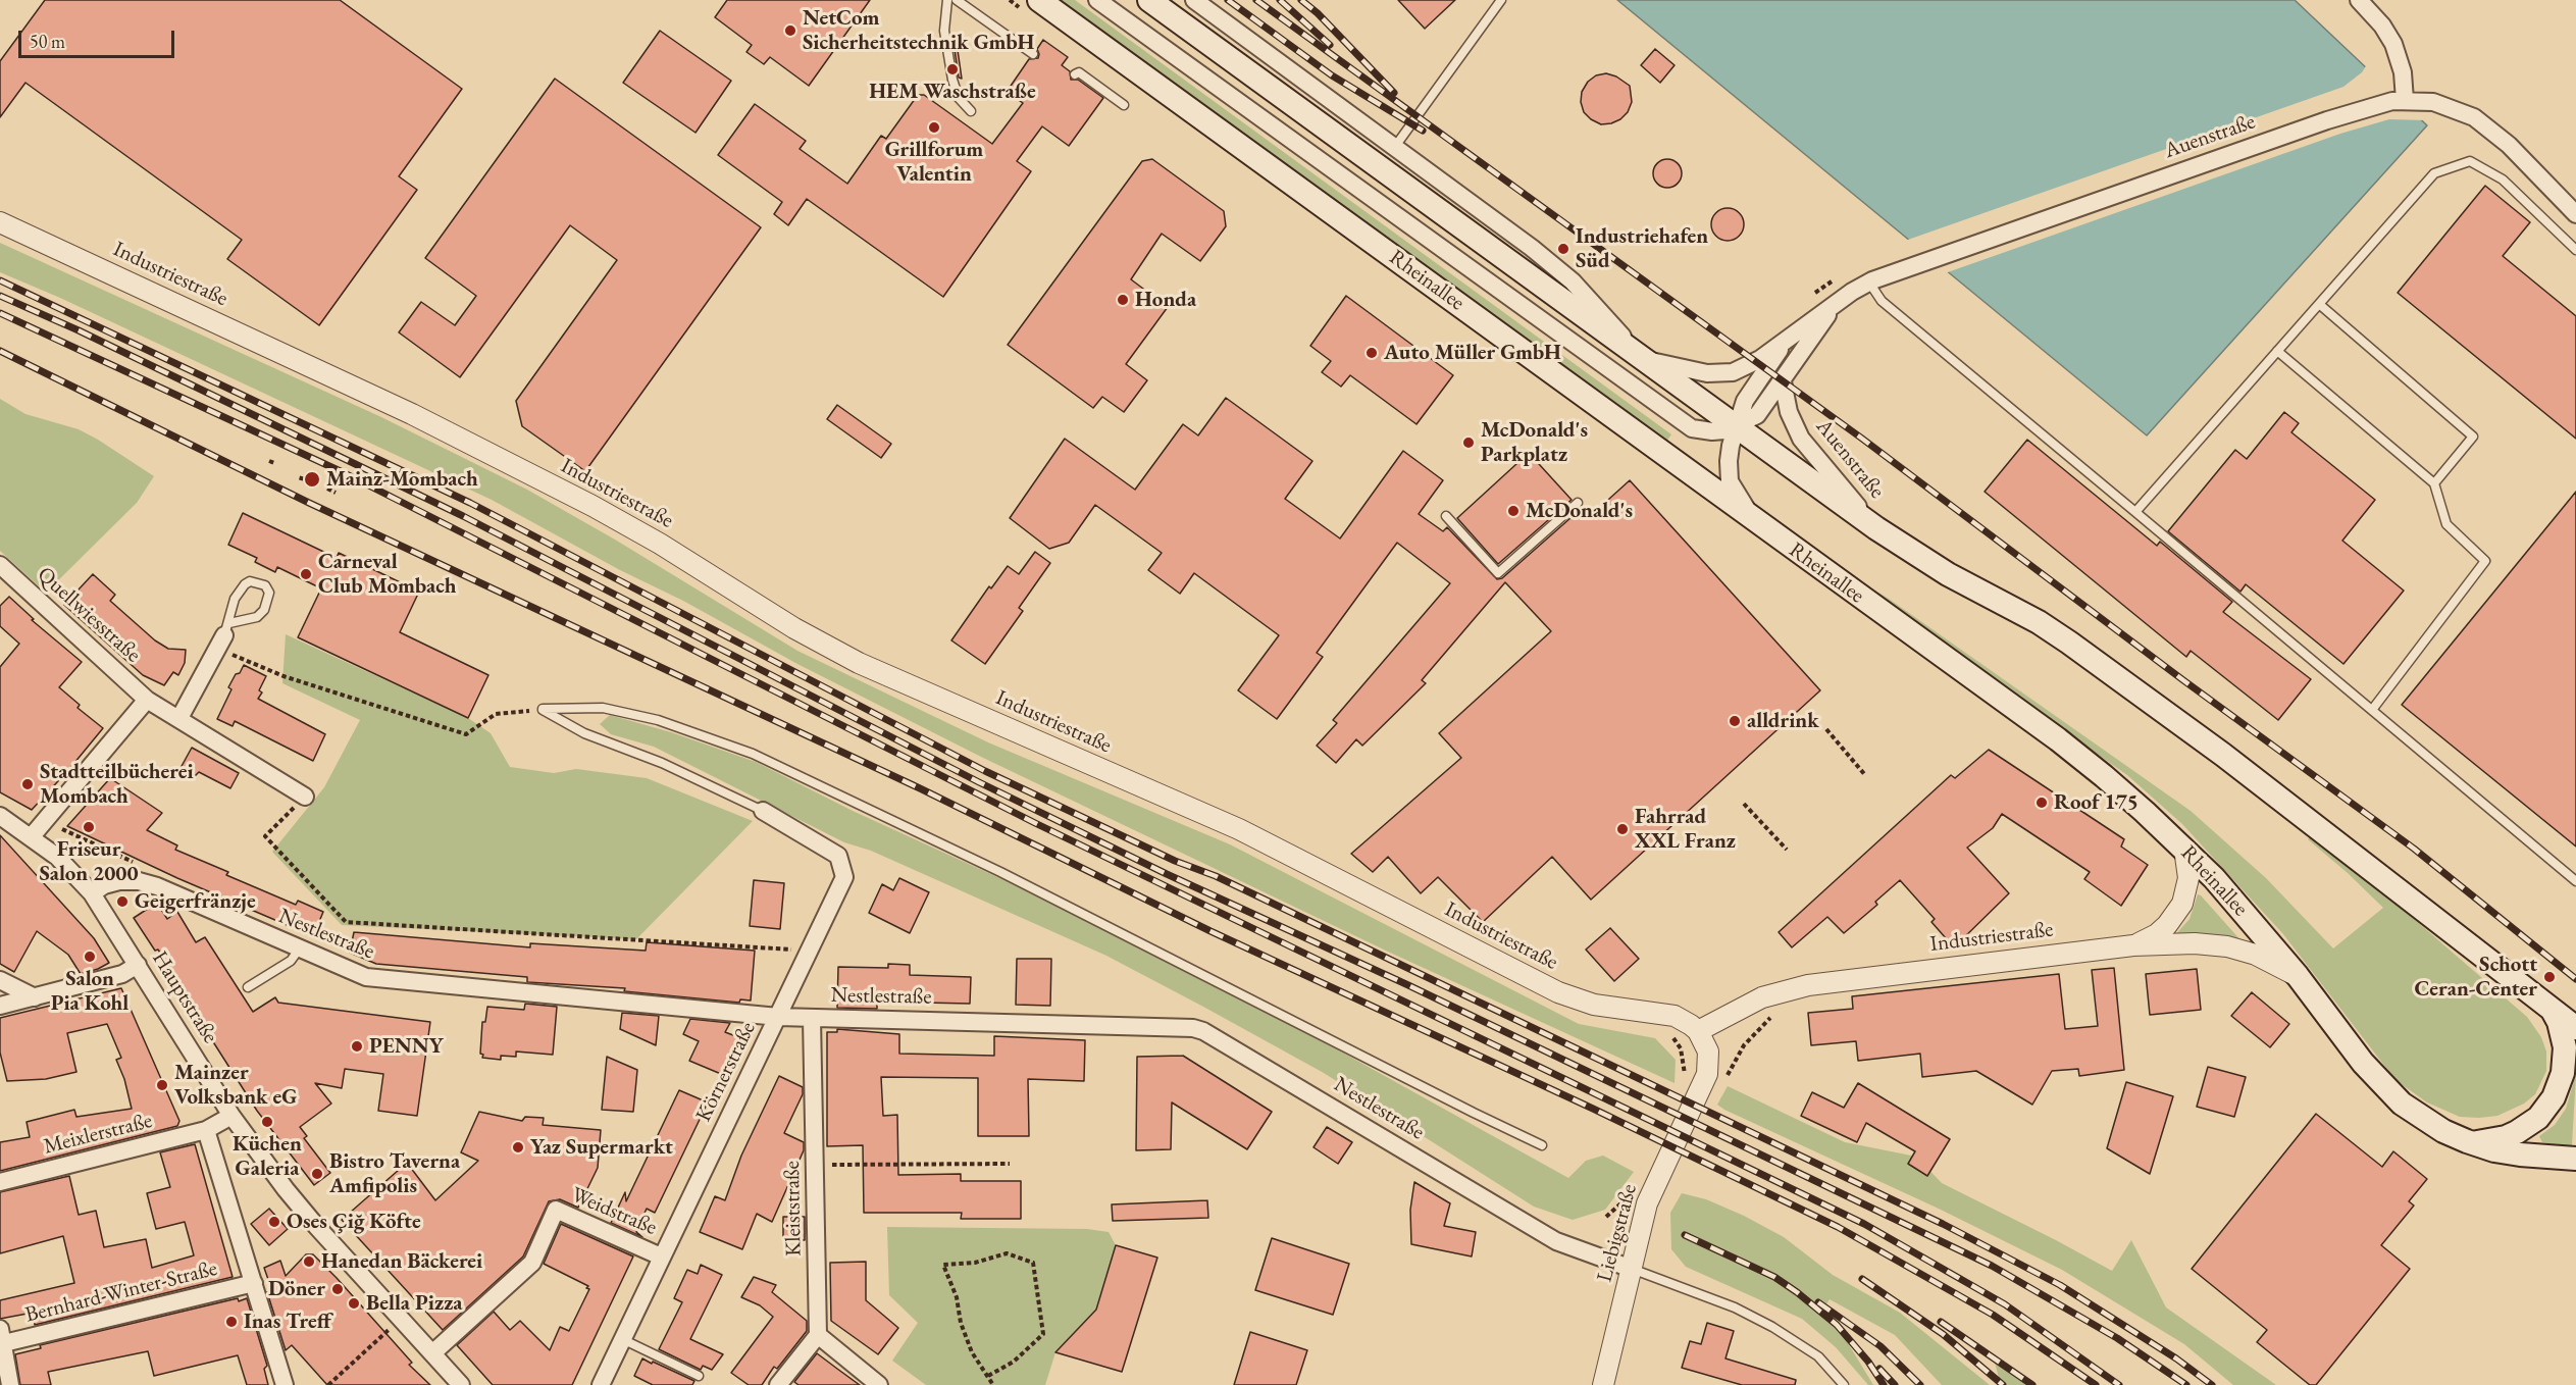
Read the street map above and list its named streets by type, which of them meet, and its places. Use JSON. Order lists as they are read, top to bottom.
{
  "streets": {
    "main road": ["Rheinallee"],
    "street": [
      "Auenstraße",
      "Industriestraße",
      "Quellwiesstraße",
      "Nestlestraße",
      "Hauptstraße",
      "Körnerstraße",
      "Meixlerstraße",
      "Kleiststraße",
      "Weidstraße",
      "Liebigstraße",
      "Bernhard-Winter-Straße"
    ]
  },
  "crossings": [
    ["Auenstraße", "Rheinallee"],
    ["Industriestraße", "Rheinallee"],
    ["Industriestraße", "Liebigstraße"],
    ["Nestlestraße", "Hauptstraße"],
    ["Nestlestraße", "Körnerstraße"],
    ["Nestlestraße", "Kleiststraße"],
    ["Nestlestraße", "Liebigstraße"],
    ["Hauptstraße", "Meixlerstraße"],
    ["Hauptstraße", "Weidstraße"],
    ["Körnerstraße", "Weidstraße"]
  ],
  "places": [
    "NetCom Sicherheitstechnik GmbH",
    "HEM Waschstraße",
    "Grillforum Valentin",
    "Industriehafen Süd",
    "Honda",
    "Auto Müller GmbH",
    "McDonald's Parkplatz",
    "Mainz-Mombach",
    "McDonald's",
    "Carneval Club Mombach",
    "alldrink",
    "Stadtteilbücherei Mombach",
    "Roof 175",
    "Friseur Salon 2000",
    "Fahrrad XXL Franz",
    "Geigerfränzje",
    "Salon Pia Kohl",
    "Schott Ceran-Center",
    "PENNY",
    "Mainzer Volksbank eG",
    "Küchen Galeria",
    "Yaz Supermarkt",
    "Bistro Taverna Amfipolis",
    "Oses Çiğ Köfte",
    "Hanedan Bäckerei",
    "Döner",
    "Bella Pizza",
    "Inas Treff"
  ],
  "scale_bar": "50 m"
}
